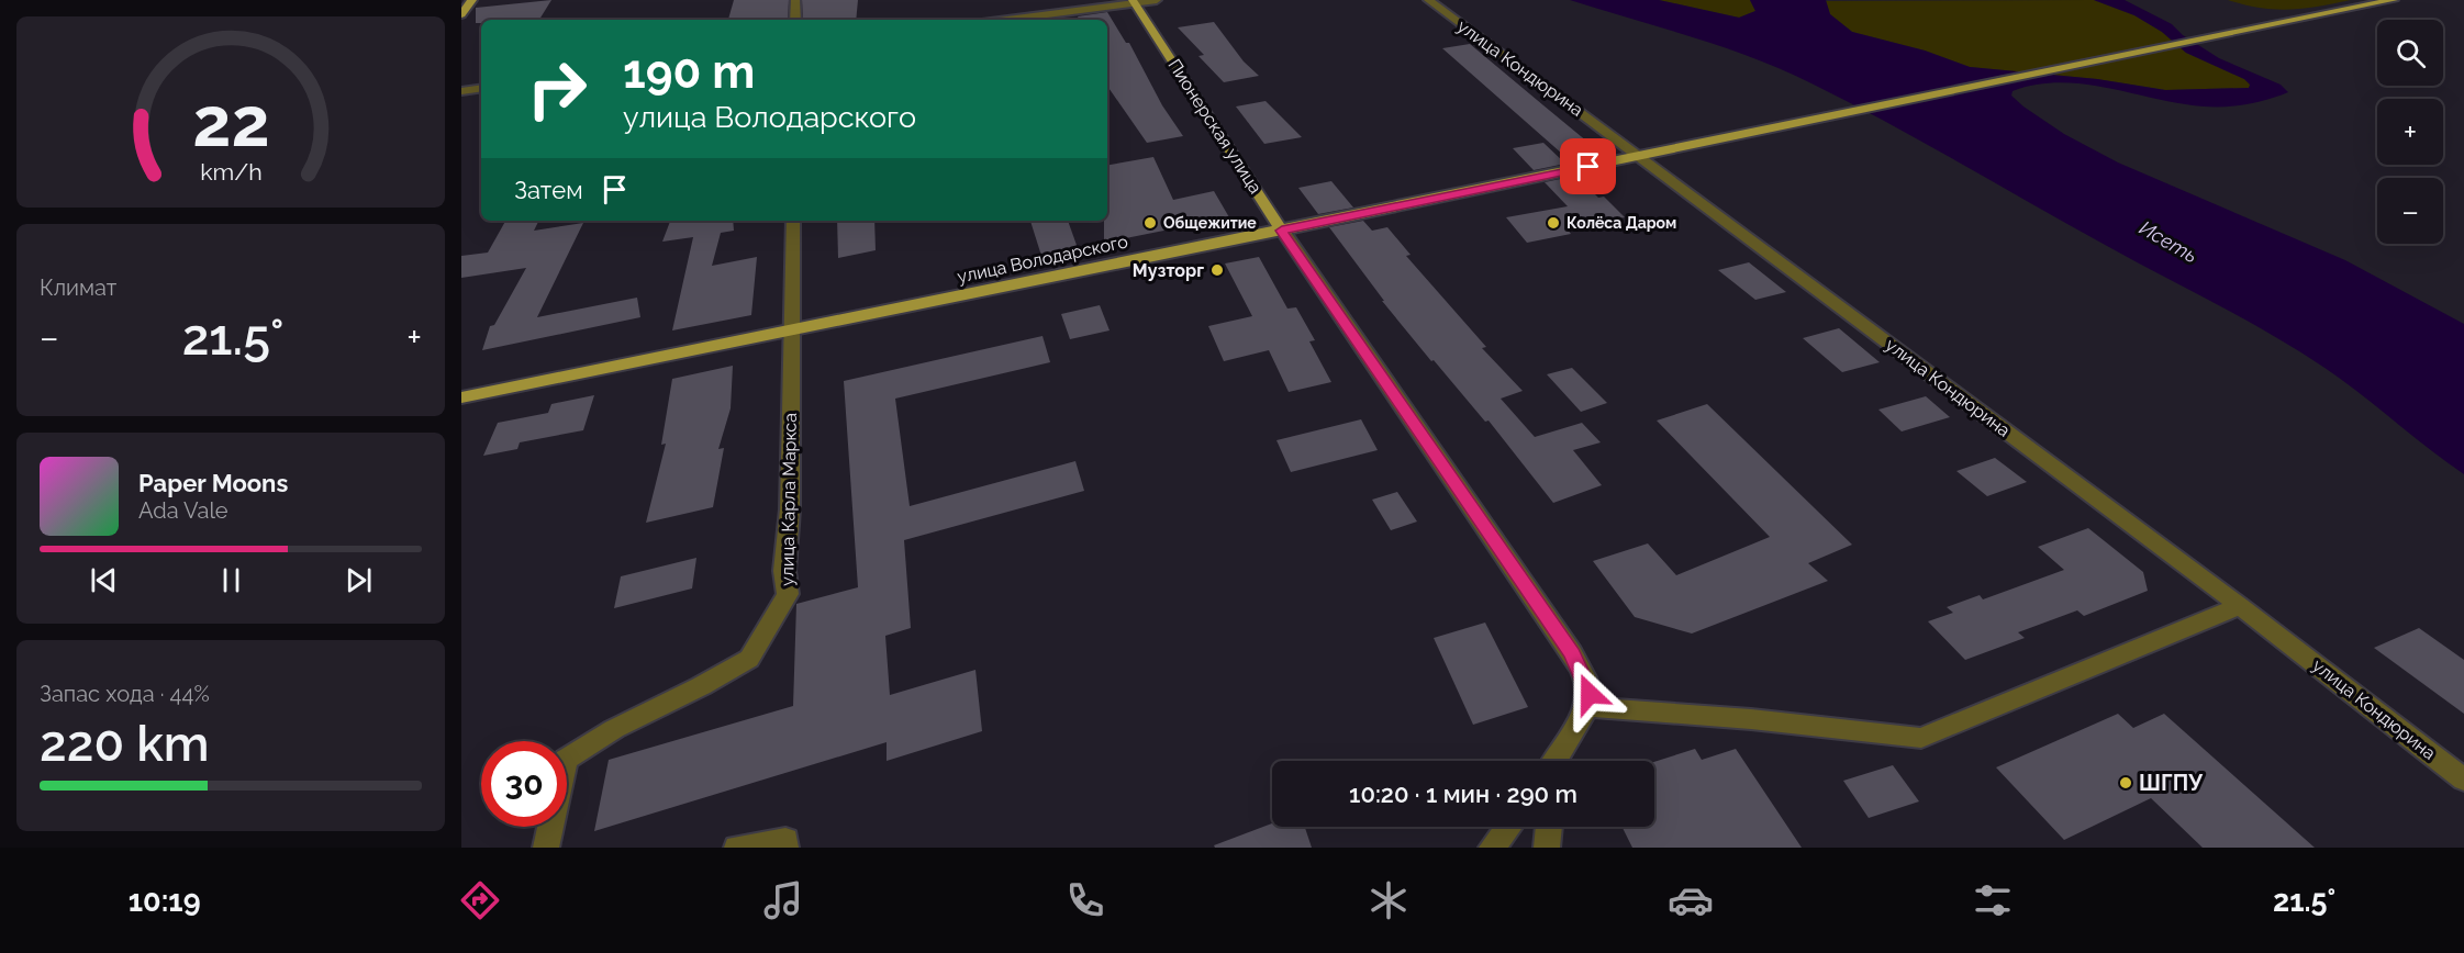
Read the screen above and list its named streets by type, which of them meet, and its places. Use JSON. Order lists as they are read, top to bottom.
{
  "streets": {
    "main road": ["Пионерская улица", "улица Володарского"],
    "street": ["улица Кондюрина", "улица Карла Маркса"]
  },
  "crossings": [
    ["улица Кондюрина", "улица Володарского"],
    ["Пионерская улица", "улица Володарского"],
    ["улица Володарского", "улица Карла Маркса"]
  ],
  "water": ["Исеть"],
  "places": [
    "Общежитие",
    "Колёса Даром",
    "Музторг",
    "ШГПУ"
  ],
  "page": {
    "map_buttons": ["+", "−"],
    "turn": ["190 m", "улица Володарского"],
    "then": "Затем",
    "tile": [
      "Климат",
      ["Запас хода · 44%", "220 km"]
    ],
    "heat": ["−", "21.5°", "+"],
    "song": ["Paper Moons", "Ada Vale"],
    "limit": "30",
    "trip": "10:20 · 1 мин · 290 m",
    "tabs": ["10:19", "21.5°"],
    "gauge": ["22", "km/h"]
  }
}
